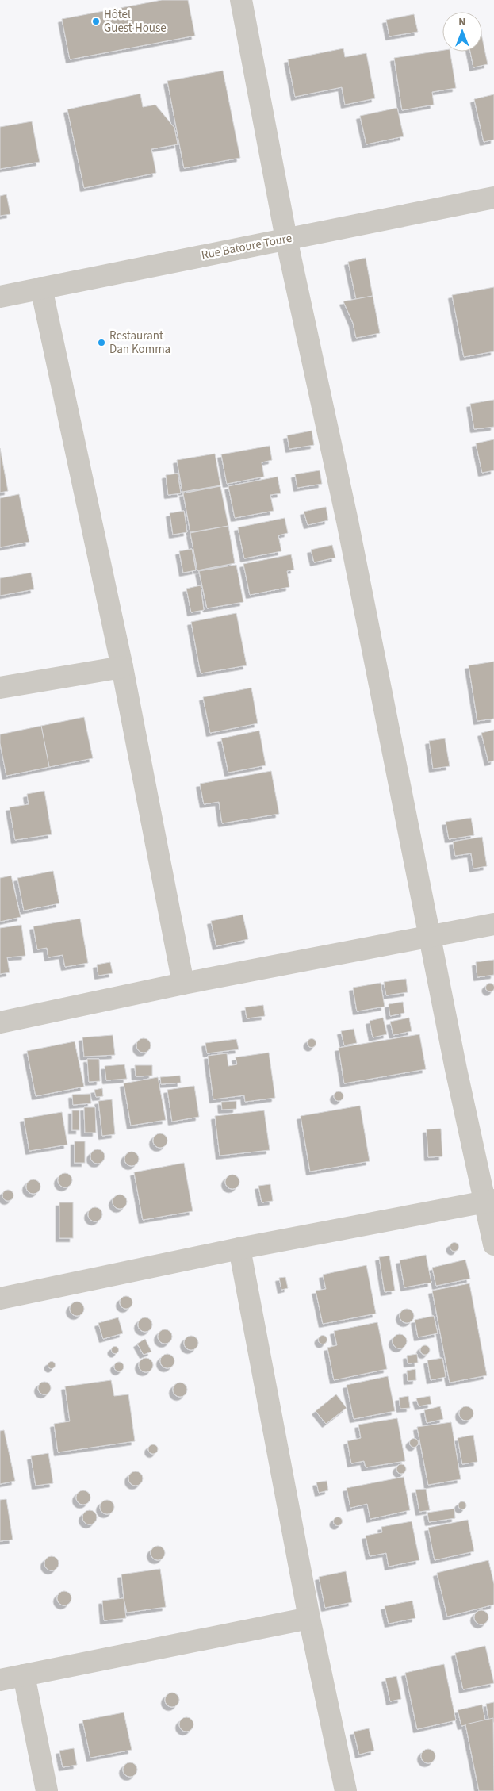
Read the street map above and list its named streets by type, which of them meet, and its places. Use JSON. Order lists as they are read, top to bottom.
{
  "streets": {
    "street": ["Rue Batoure Toure"]
  },
  "places": ["Hôtel Guest House", "Restaurant Dan Komma"],
  "north": "top"
}
